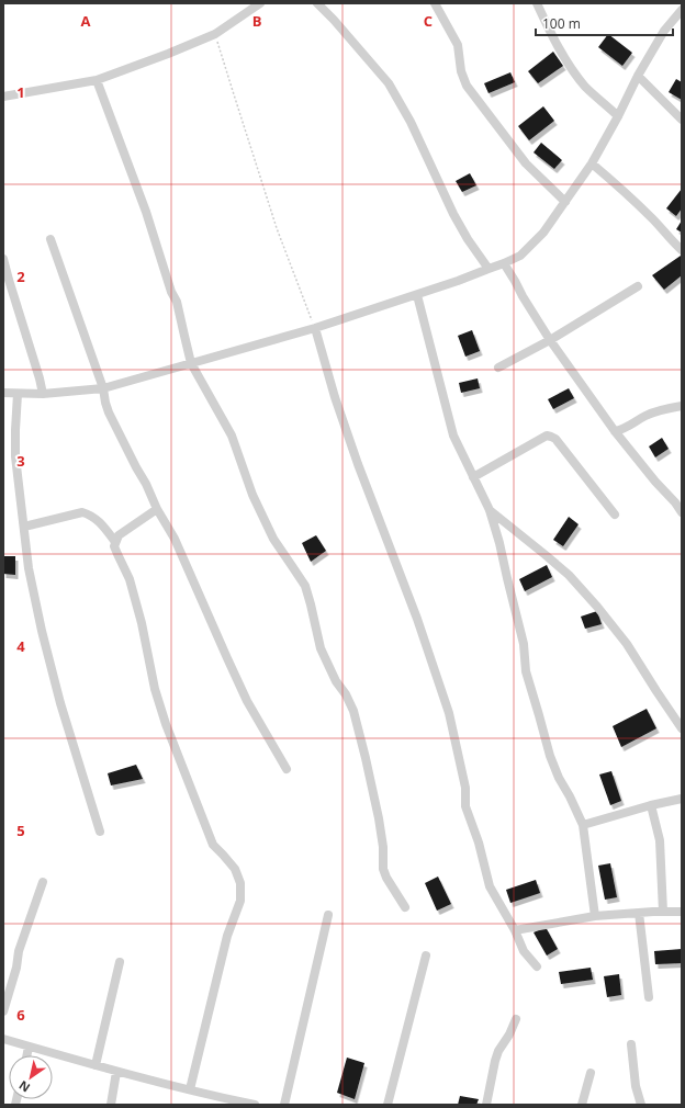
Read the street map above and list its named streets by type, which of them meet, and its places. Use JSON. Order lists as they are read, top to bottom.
{
  "scale_bar": "100 m",
  "north": "bottom left",
  "grid": {
    "columns": ["A", "B", "C"],
    "rows": [
      "1",
      "2",
      "3",
      "4",
      "5",
      "6"
    ]
  }
}
